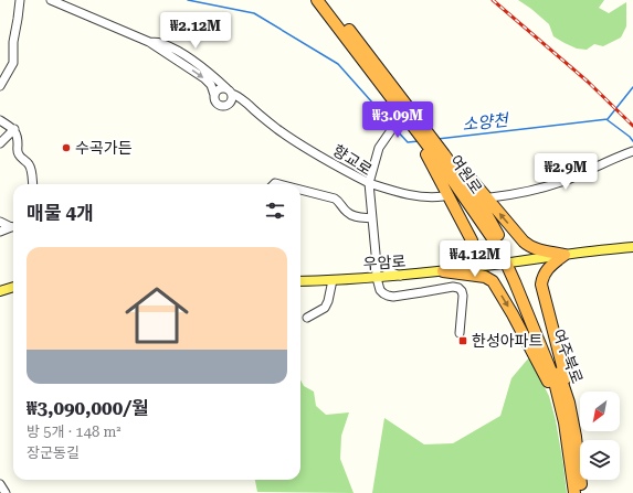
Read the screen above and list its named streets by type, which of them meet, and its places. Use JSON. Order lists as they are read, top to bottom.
{
  "streets": {
    "highway": ["여원로", "여주북로"],
    "main road": ["우암로"],
    "street": ["향교로"]
  },
  "crossings": [
    ["향교로", "우암로"],
    ["여원로", "우암로"],
    ["여원로", "여주북로"],
    ["우암로", "여주북로"]
  ],
  "water": ["소양천"],
  "places": {
    "other": ["수곡가든"],
    "transit": ["한성아파트"]
  },
  "north": "bottom left",
  "page": {
    "price": [
      "₩2.12M",
      "₩3.09M",
      "₩2.9M",
      "₩4.12M"
    ],
    "heading": "매물 4개",
    "list": [
      {
        "name": "₩3,090,000/월",
        "note": "방 5개 · 148 m² · 장군동길"
      }
    ]
  }
}
